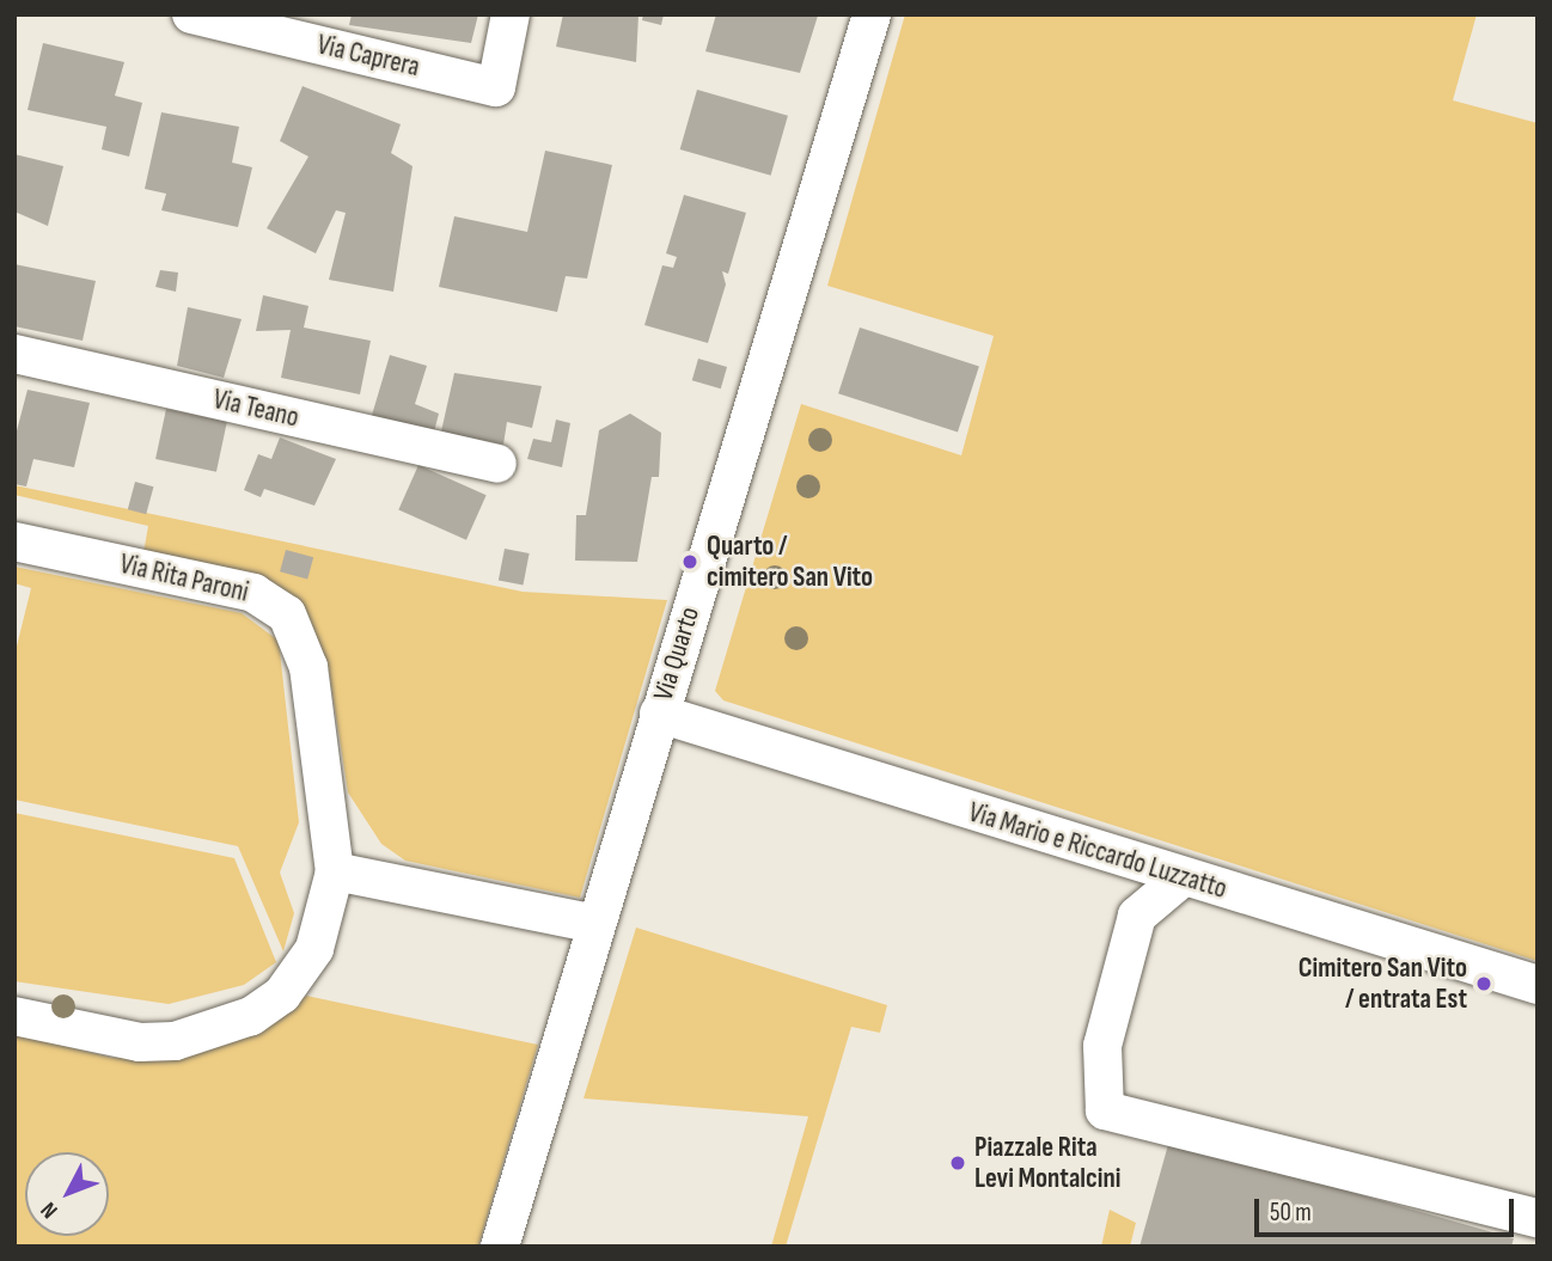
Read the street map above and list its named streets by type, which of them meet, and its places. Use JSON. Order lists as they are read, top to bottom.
{
  "streets": {
    "street": [
      "Via Caprera",
      "Via Teano",
      "Via Rita Paroni",
      "Via Quarto",
      "Via Mario e Riccardo Luzzatto"
    ]
  },
  "crossings": [
    ["Via Quarto", "Via Mario e Riccardo Luzzatto"]
  ],
  "places": ["Quarto / cimitero San Vito", "Cimitero San Vito / entrata Est", "Piazzale Rita Levi Montalcini"],
  "scale_bar": "50 m",
  "north": "bottom left"
}
